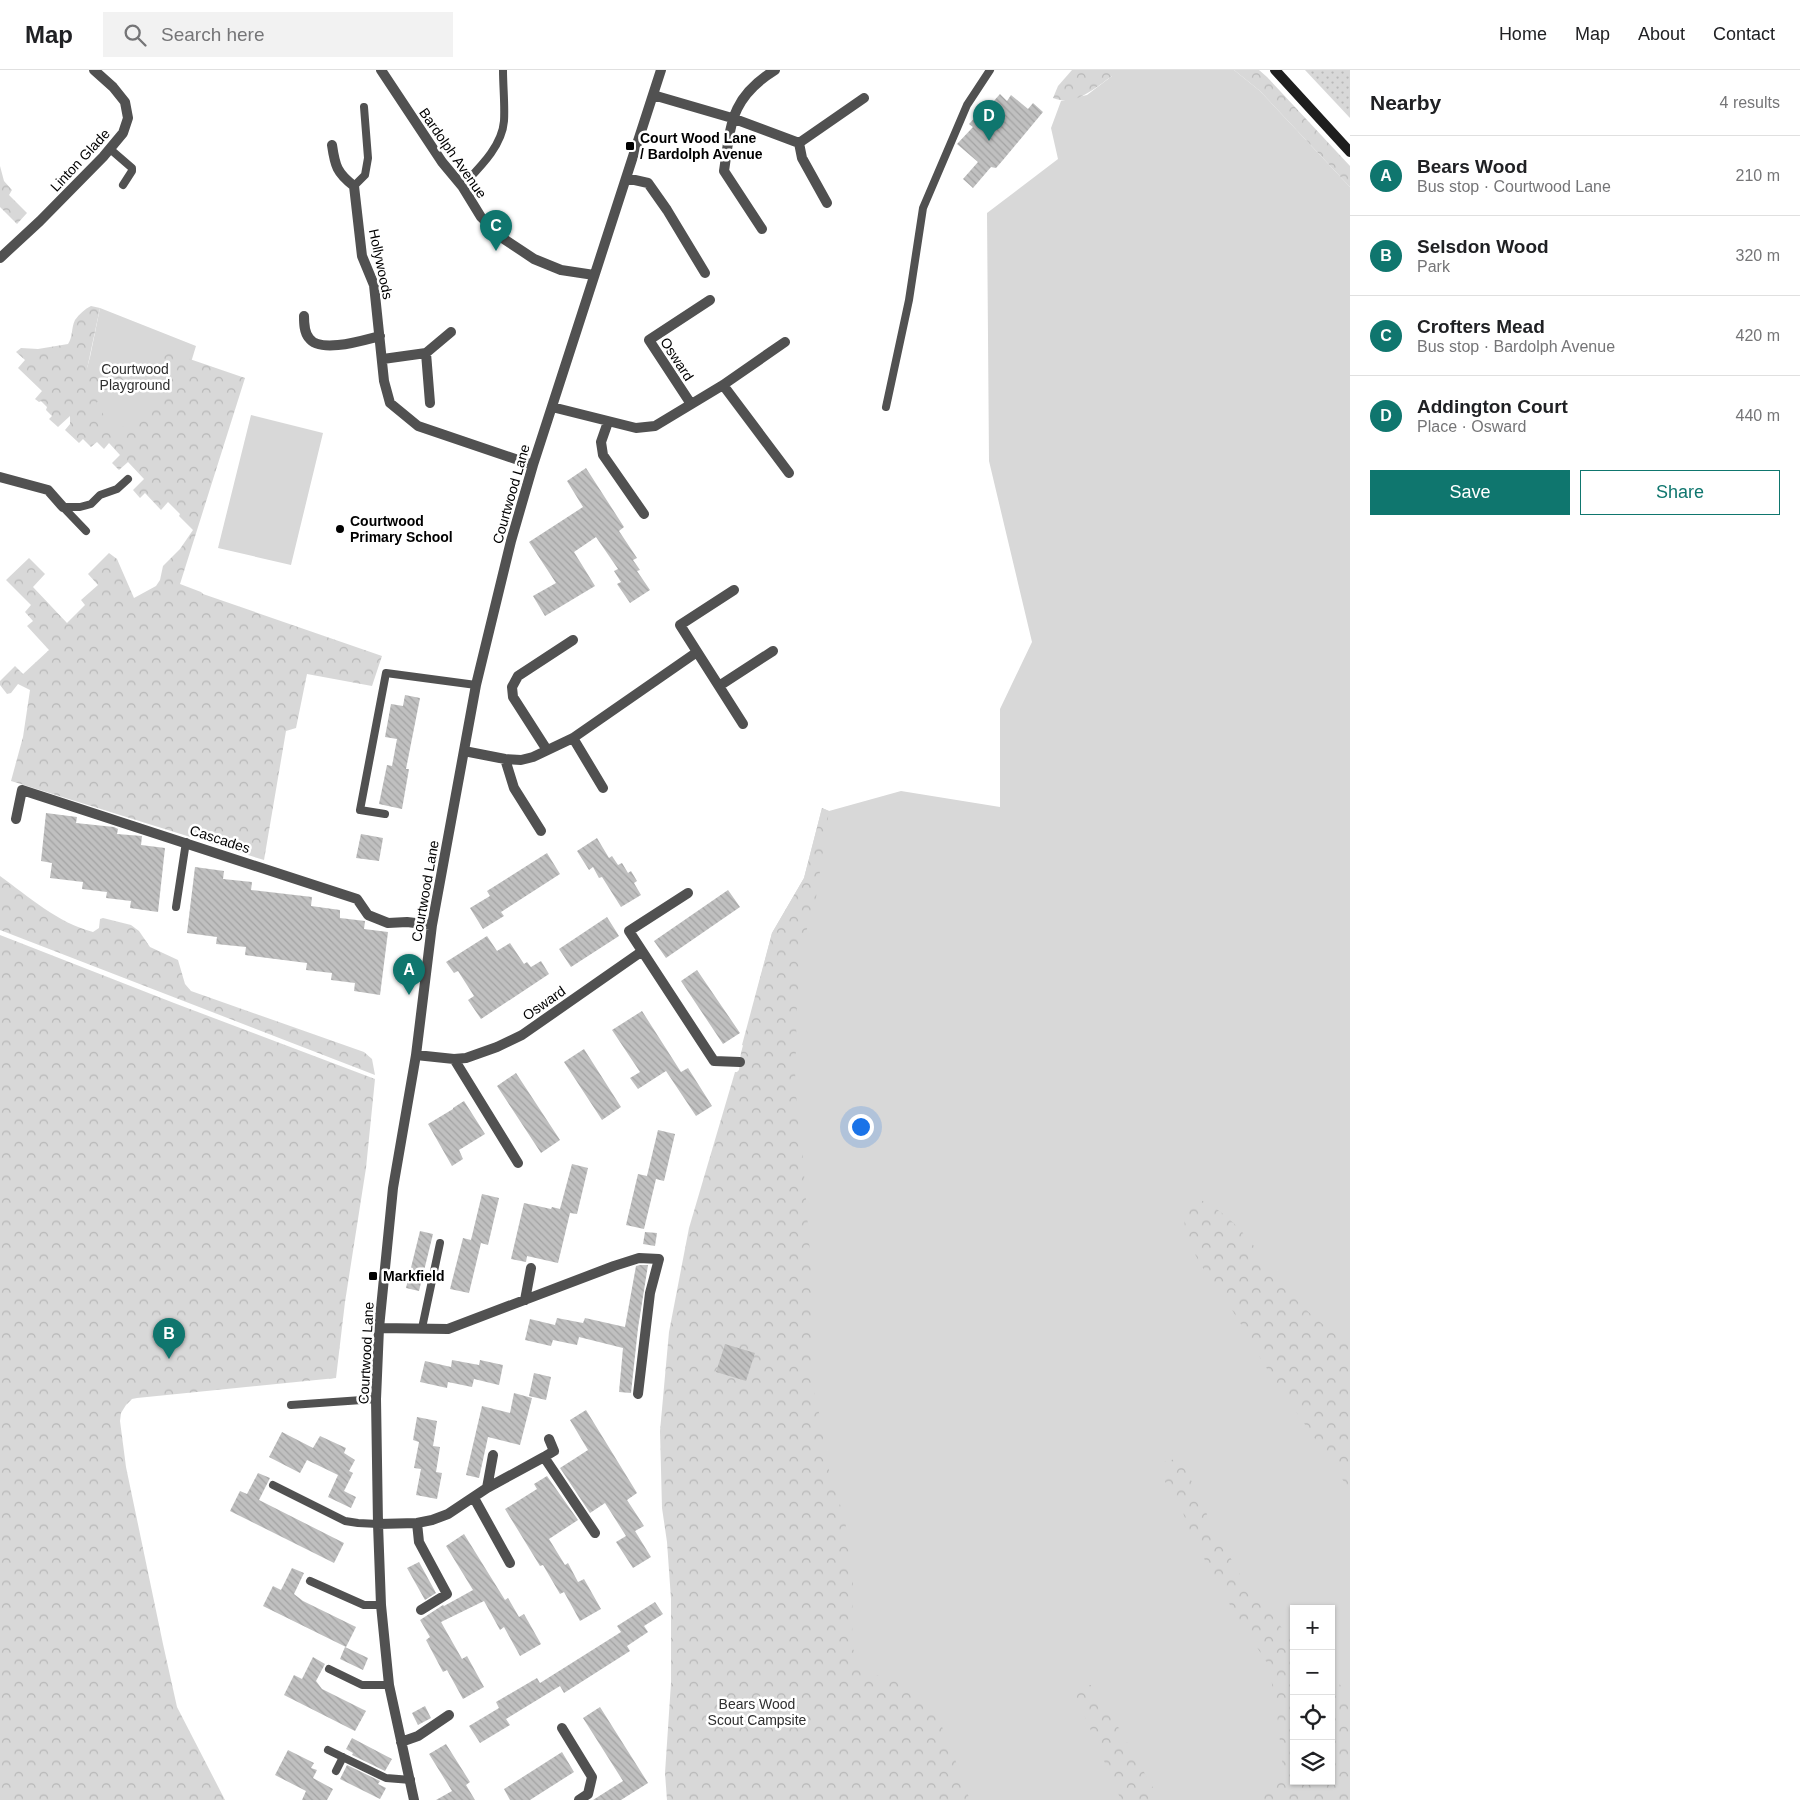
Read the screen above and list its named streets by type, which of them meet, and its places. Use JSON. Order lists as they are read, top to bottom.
{
  "streets": {
    "street": [
      "Bardolph Avenue",
      "Linton Glade",
      "Hollywoods",
      "Osward",
      "Courtwood Lane",
      "Cascades"
    ]
  },
  "crossings": [
    ["Bardolph Avenue", "Courtwood Lane"],
    ["Hollywoods", "Courtwood Lane"],
    ["Osward", "Courtwood Lane"],
    ["Courtwood Lane", "Cascades"]
  ],
  "parks": ["Courtwood Playground", "Bears Wood Scout Campsite"],
  "places": {
    "transit": ["Court Wood Lane / Bardolph Avenue", "Markfield"],
    "other": ["Courtwood Primary School"]
  },
  "page": {
    "header": "Map",
    "search": "Search here",
    "nav": [
      "Home",
      "Map",
      "About",
      "Contact"
    ],
    "heading": ["Nearby", "4 results"],
    "pins": [
      "D",
      "C",
      "A",
      "B"
    ],
    "list": [
      {
        "mark": "A",
        "name": "Bears Wood",
        "note": "Bus stop · Courtwood Lane",
        "value": "210 m"
      },
      {
        "mark": "B",
        "name": "Selsdon Wood",
        "note": "Park",
        "value": "320 m"
      },
      {
        "mark": "C",
        "name": "Crofters Mead",
        "note": "Bus stop · Bardolph Avenue",
        "value": "420 m"
      },
      {
        "mark": "D",
        "name": "Addington Court",
        "note": "Place · Osward",
        "value": "440 m"
      }
    ],
    "buttons": ["Save", "Share"],
    "map_buttons": ["+", "−"]
  }
}
